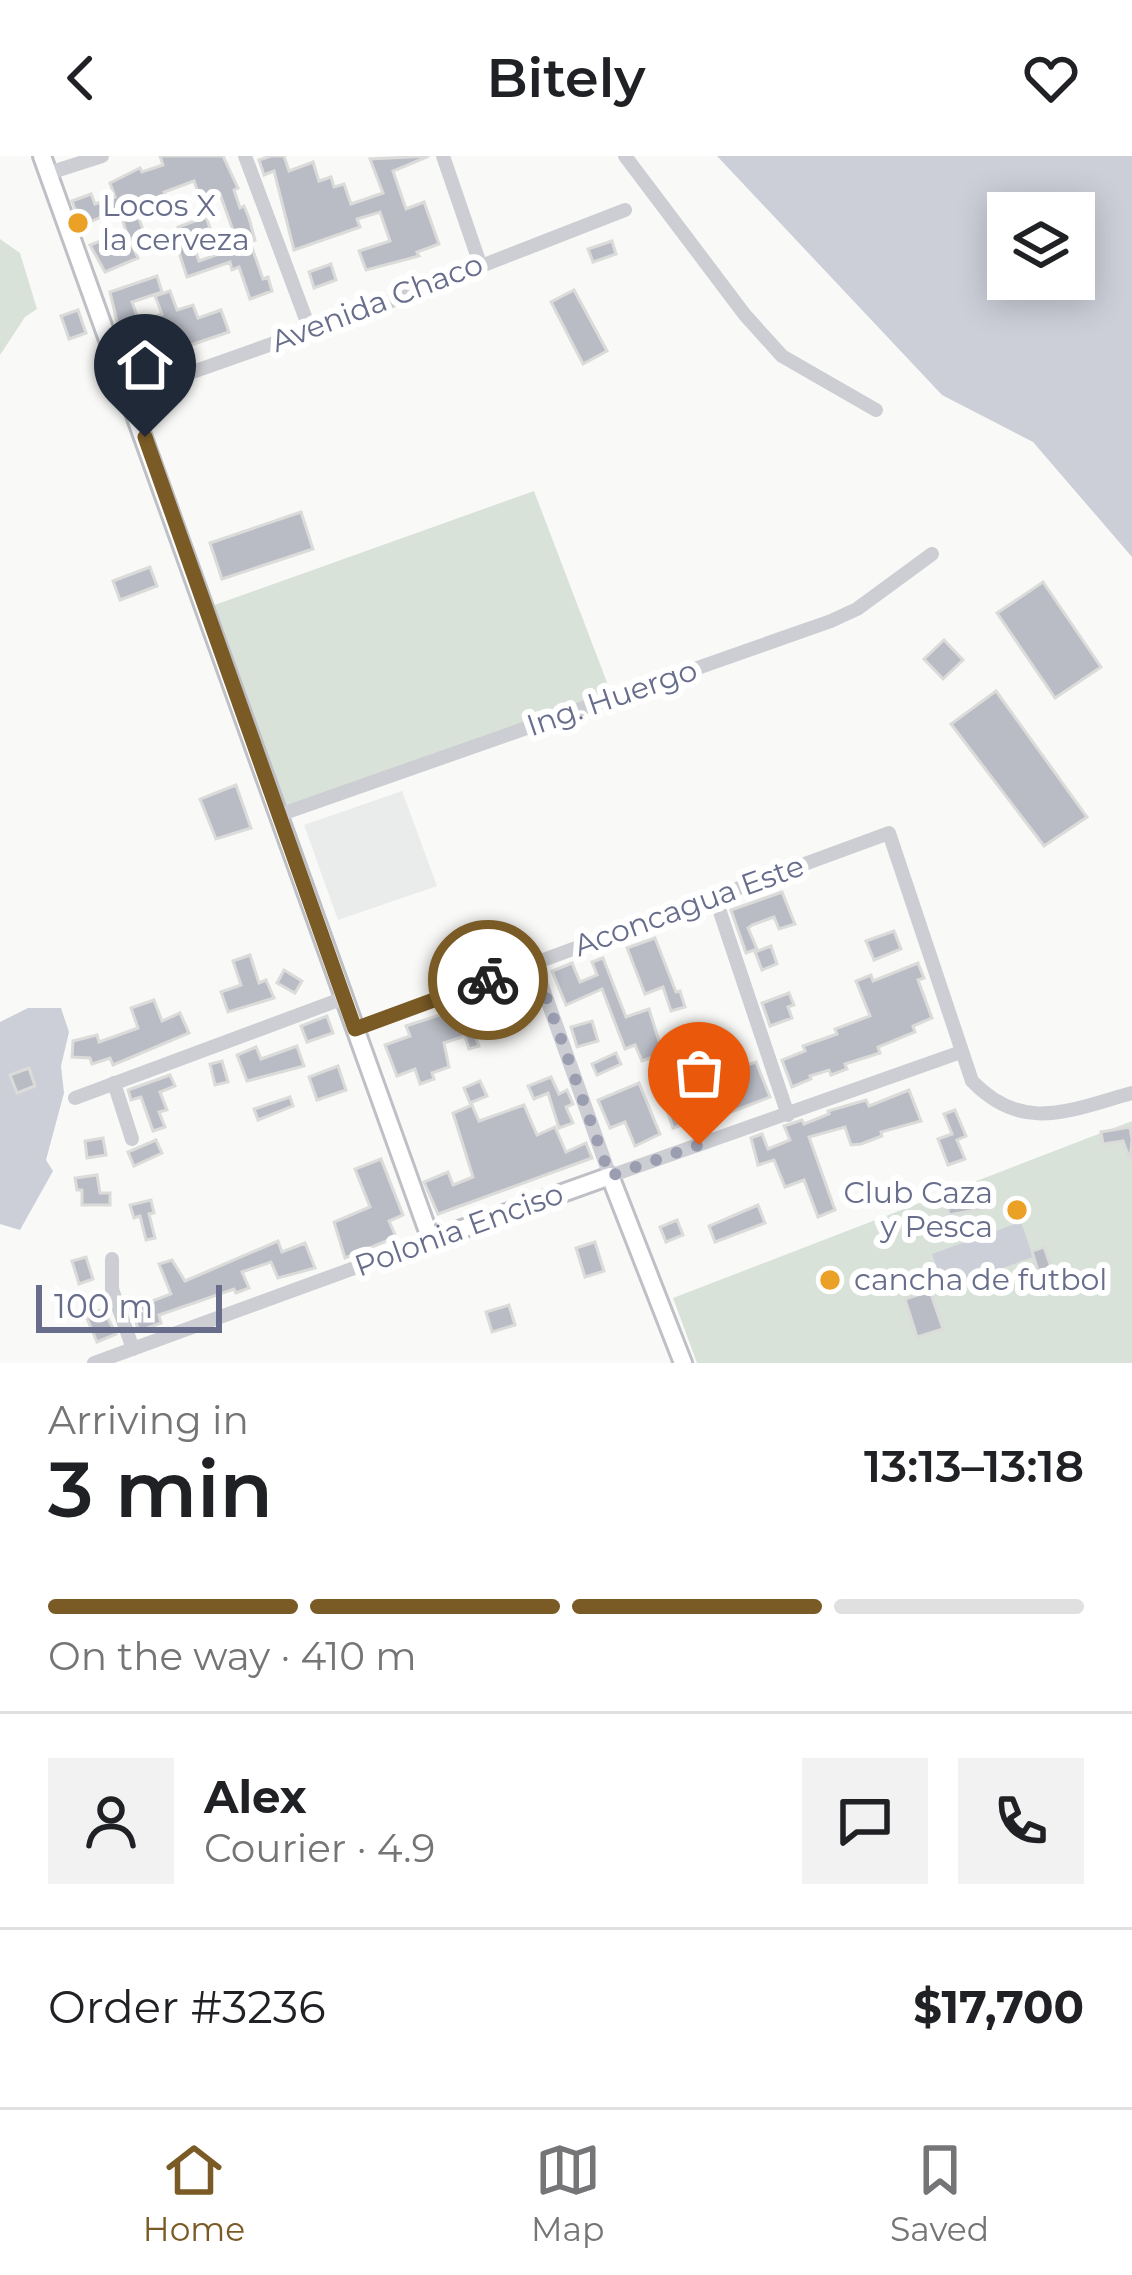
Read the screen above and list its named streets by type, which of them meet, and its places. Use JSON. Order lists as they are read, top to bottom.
{
  "streets": {
    "main road": ["Polonia Enciso"],
    "street": ["Avenida Chaco", "Ing. Huergo", "Aconcagua Este"]
  },
  "crossings": [
    ["Aconcagua Este", "Polonia Enciso"]
  ],
  "places": ["Locos X la cerveza", "Club Caza y Pesca", "cancha de futbol"],
  "scale_bar": "100 m",
  "page": {
    "header": "Bitely",
    "scale": "100 m",
    "heading": ["3 min", "Arriving in", "13:13–13:18"],
    "panel": [
      "Alex",
      "Courier · 4.9",
      "Order #3236",
      "$17,700"
    ],
    "bar": "On the way · 410 m",
    "tabs": ["Home", "Map", "Saved"]
  }
}
